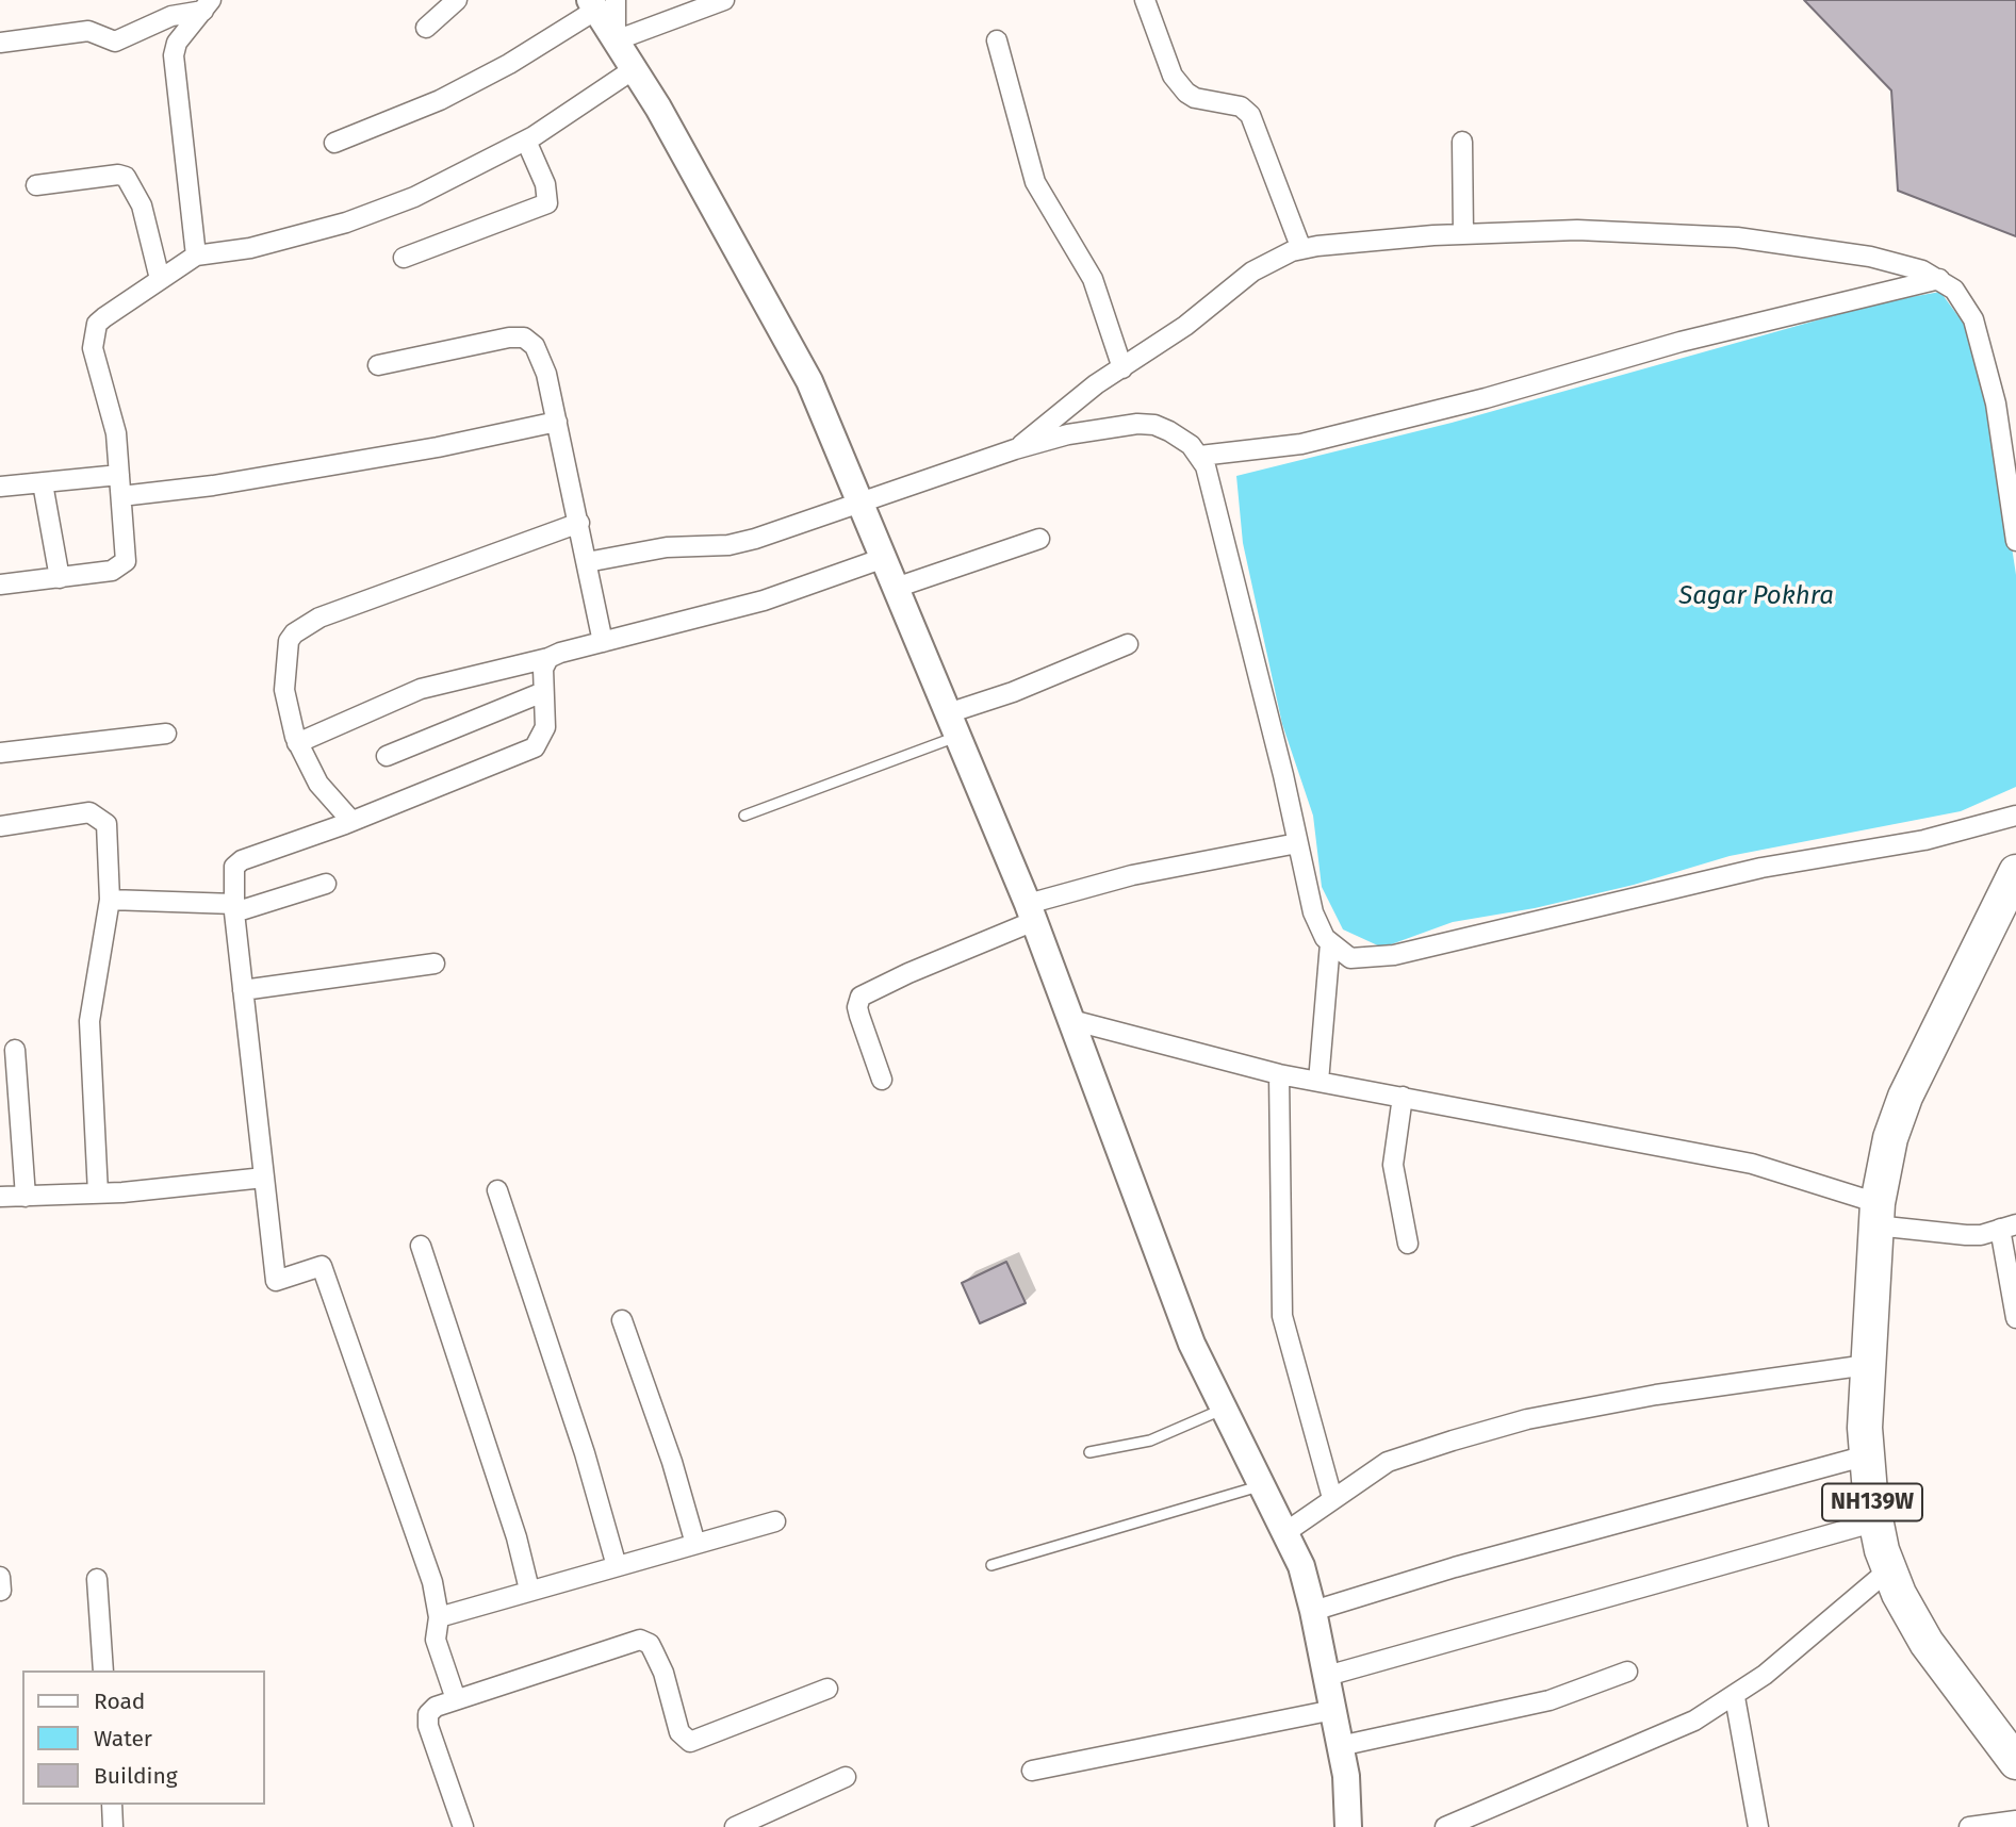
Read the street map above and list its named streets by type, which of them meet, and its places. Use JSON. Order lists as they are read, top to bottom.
{
  "streets": {
    "highway": ["NH139W"]
  },
  "water": ["Sagar Pokhra"],
  "legend": ["Road", "Water", "Building"]
}
